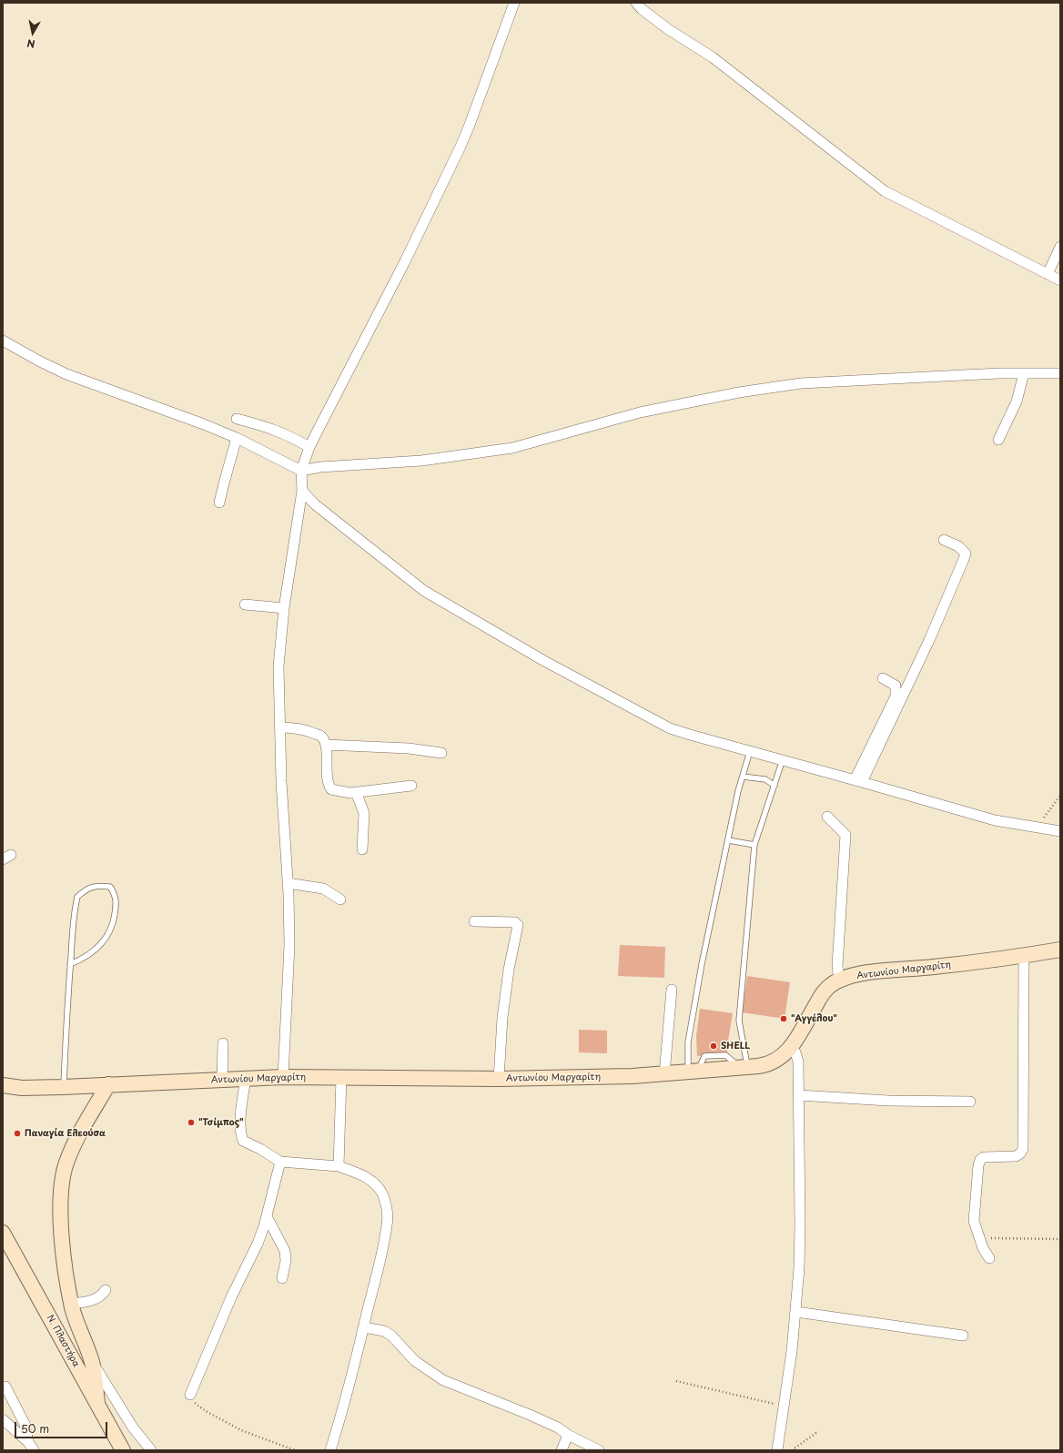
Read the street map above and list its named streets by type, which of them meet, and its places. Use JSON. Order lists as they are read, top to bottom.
{
  "streets": {
    "street": ["Αντωνίου Μαργαρίτη", "Ν. Πλαστήρα"]
  },
  "places": [
    "\"Αγγέλου\"",
    "SHELL",
    "\"Τσίμπος\"",
    "Παναγία Ελεούσα"
  ],
  "scale_bar": "50 m",
  "north": "bottom"
}
